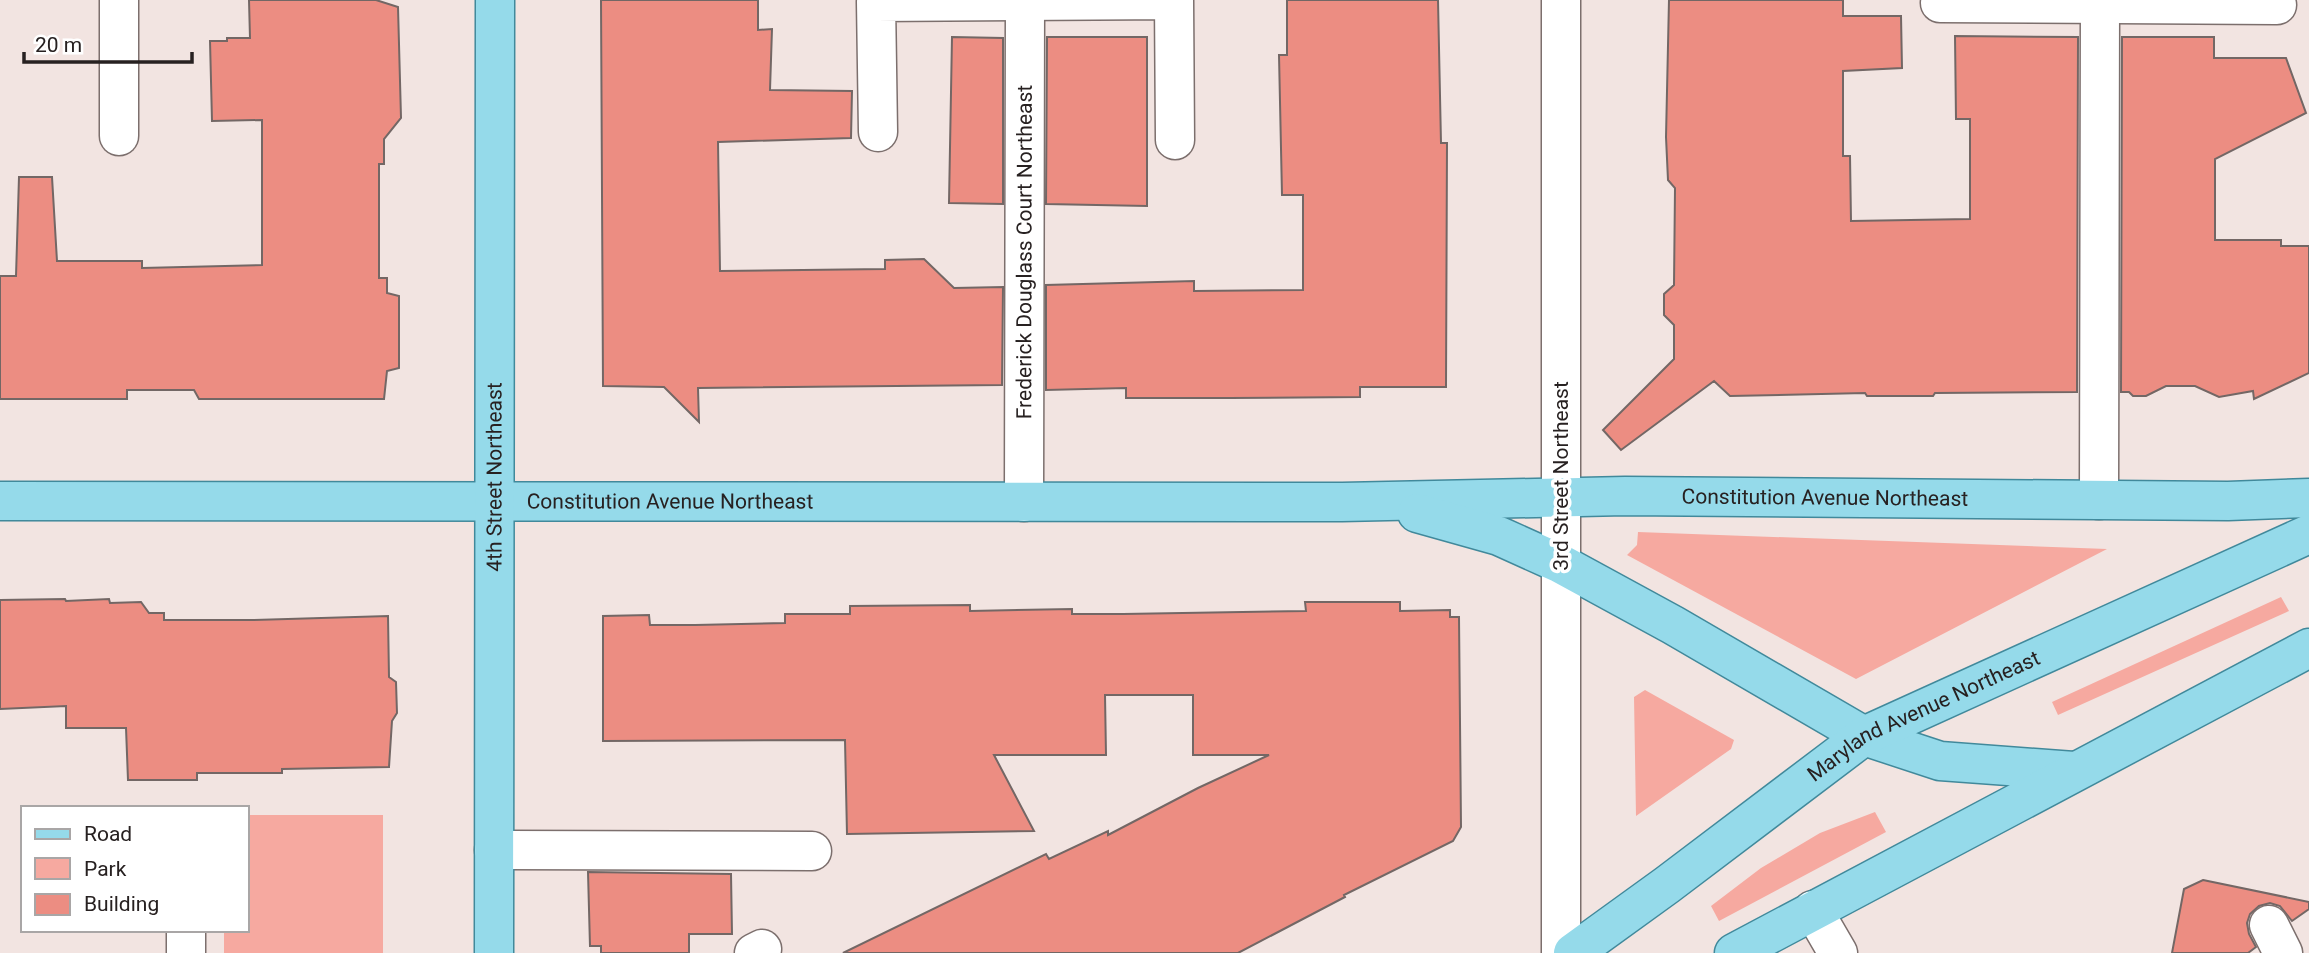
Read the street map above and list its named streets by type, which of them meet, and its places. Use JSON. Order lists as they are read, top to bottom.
{
  "streets": {
    "main road": ["4th Street Northeast", "Constitution Avenue Northeast", "Maryland Avenue Northeast"],
    "street": ["Frederick Douglass Court Northeast", "3rd Street Northeast"]
  },
  "crossings": [
    ["Frederick Douglass Court Northeast", "Constitution Avenue Northeast"],
    ["3rd Street Northeast", "Constitution Avenue Northeast"],
    ["4th Street Northeast", "Constitution Avenue Northeast"],
    ["Constitution Avenue Northeast", "Maryland Avenue Northeast"]
  ],
  "legend": ["Road", "Park", "Building"],
  "scale_bar": "20 m"
}
